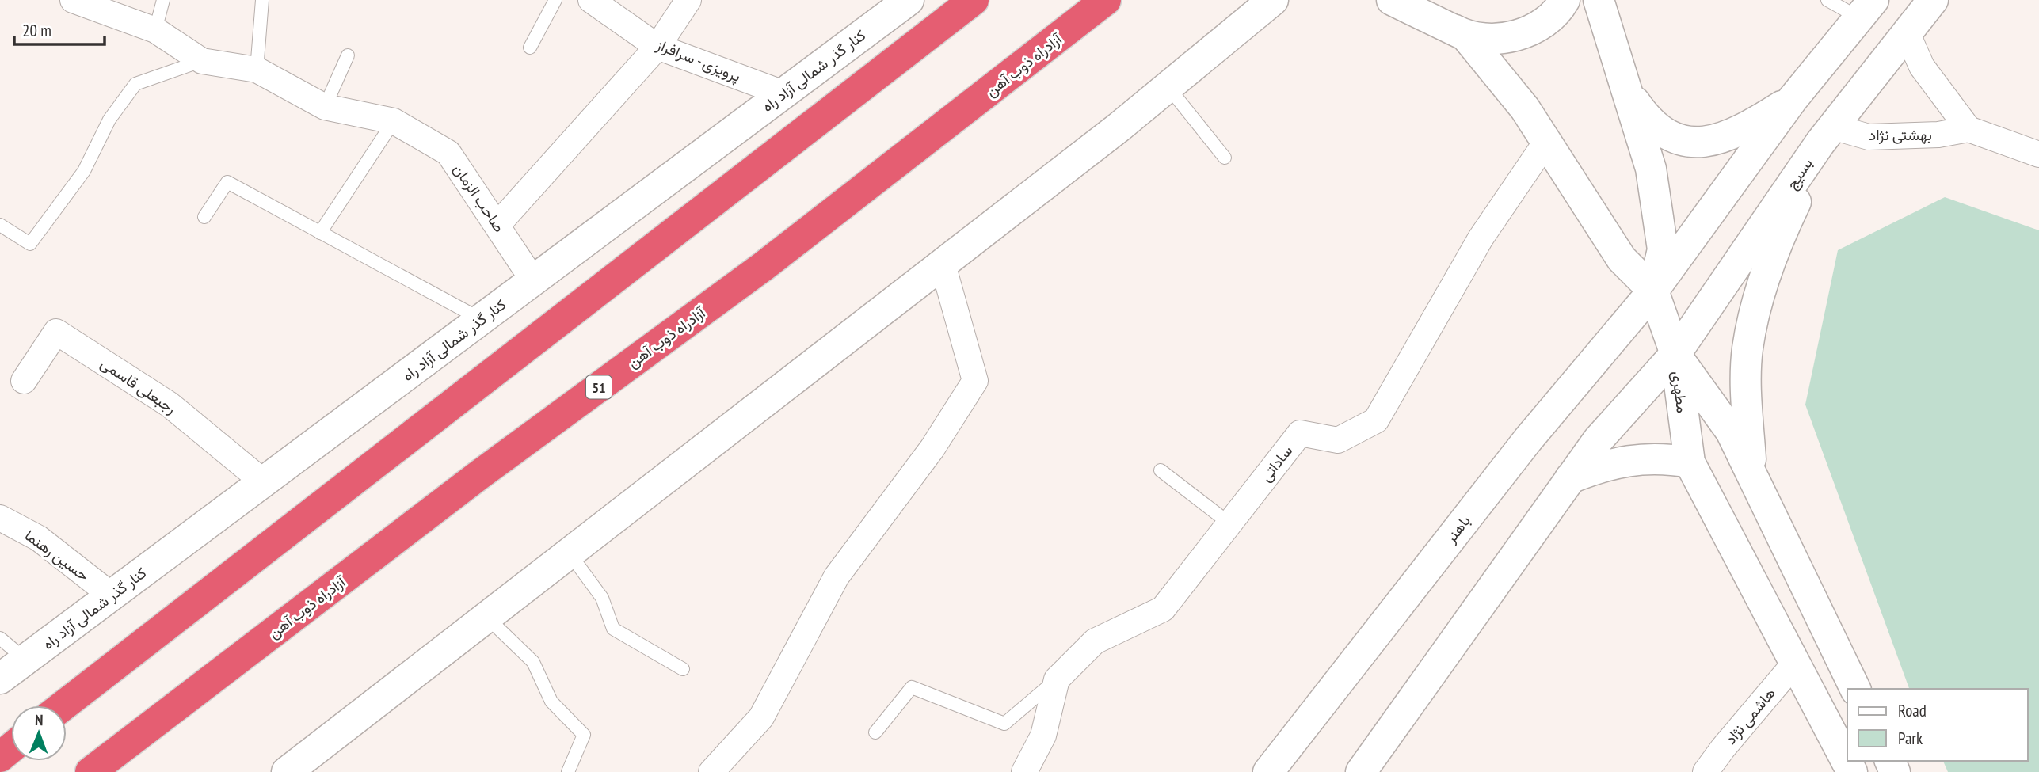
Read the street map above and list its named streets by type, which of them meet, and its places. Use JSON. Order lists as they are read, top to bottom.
{
  "streets": {
    "highway": ["آزادراه ذوب آهن", "51"],
    "main road": [
      "کنار گذر شمالی آزاد راه",
      "بسیج",
      "مطهری",
      "باهنر"
    ],
    "street": [
      "پرویزی - سرافراز",
      "بهشتی نژاد",
      "صاحب الزمان",
      "رجبعلی قاسمی",
      "ساداتی",
      "حسین رهنما",
      "هاشمی نژاد"
    ]
  },
  "crossings": [
    ["پرویزی - سرافراز", "کنار گذر شمالی آزاد راه"],
    ["کنار گذر شمالی آزاد راه", "صاحب الزمان"],
    ["کنار گذر شمالی آزاد راه", "رجبعلی قاسمی"],
    ["کنار گذر شمالی آزاد راه", "حسین رهنما"],
    ["بهشتی نژاد", "بسیج"],
    ["بسیج", "مطهری"],
    ["مطهری", "هاشمی نژاد"]
  ],
  "legend": ["Road", "Park"],
  "scale_bar": "20 m",
  "north": "top"
}
